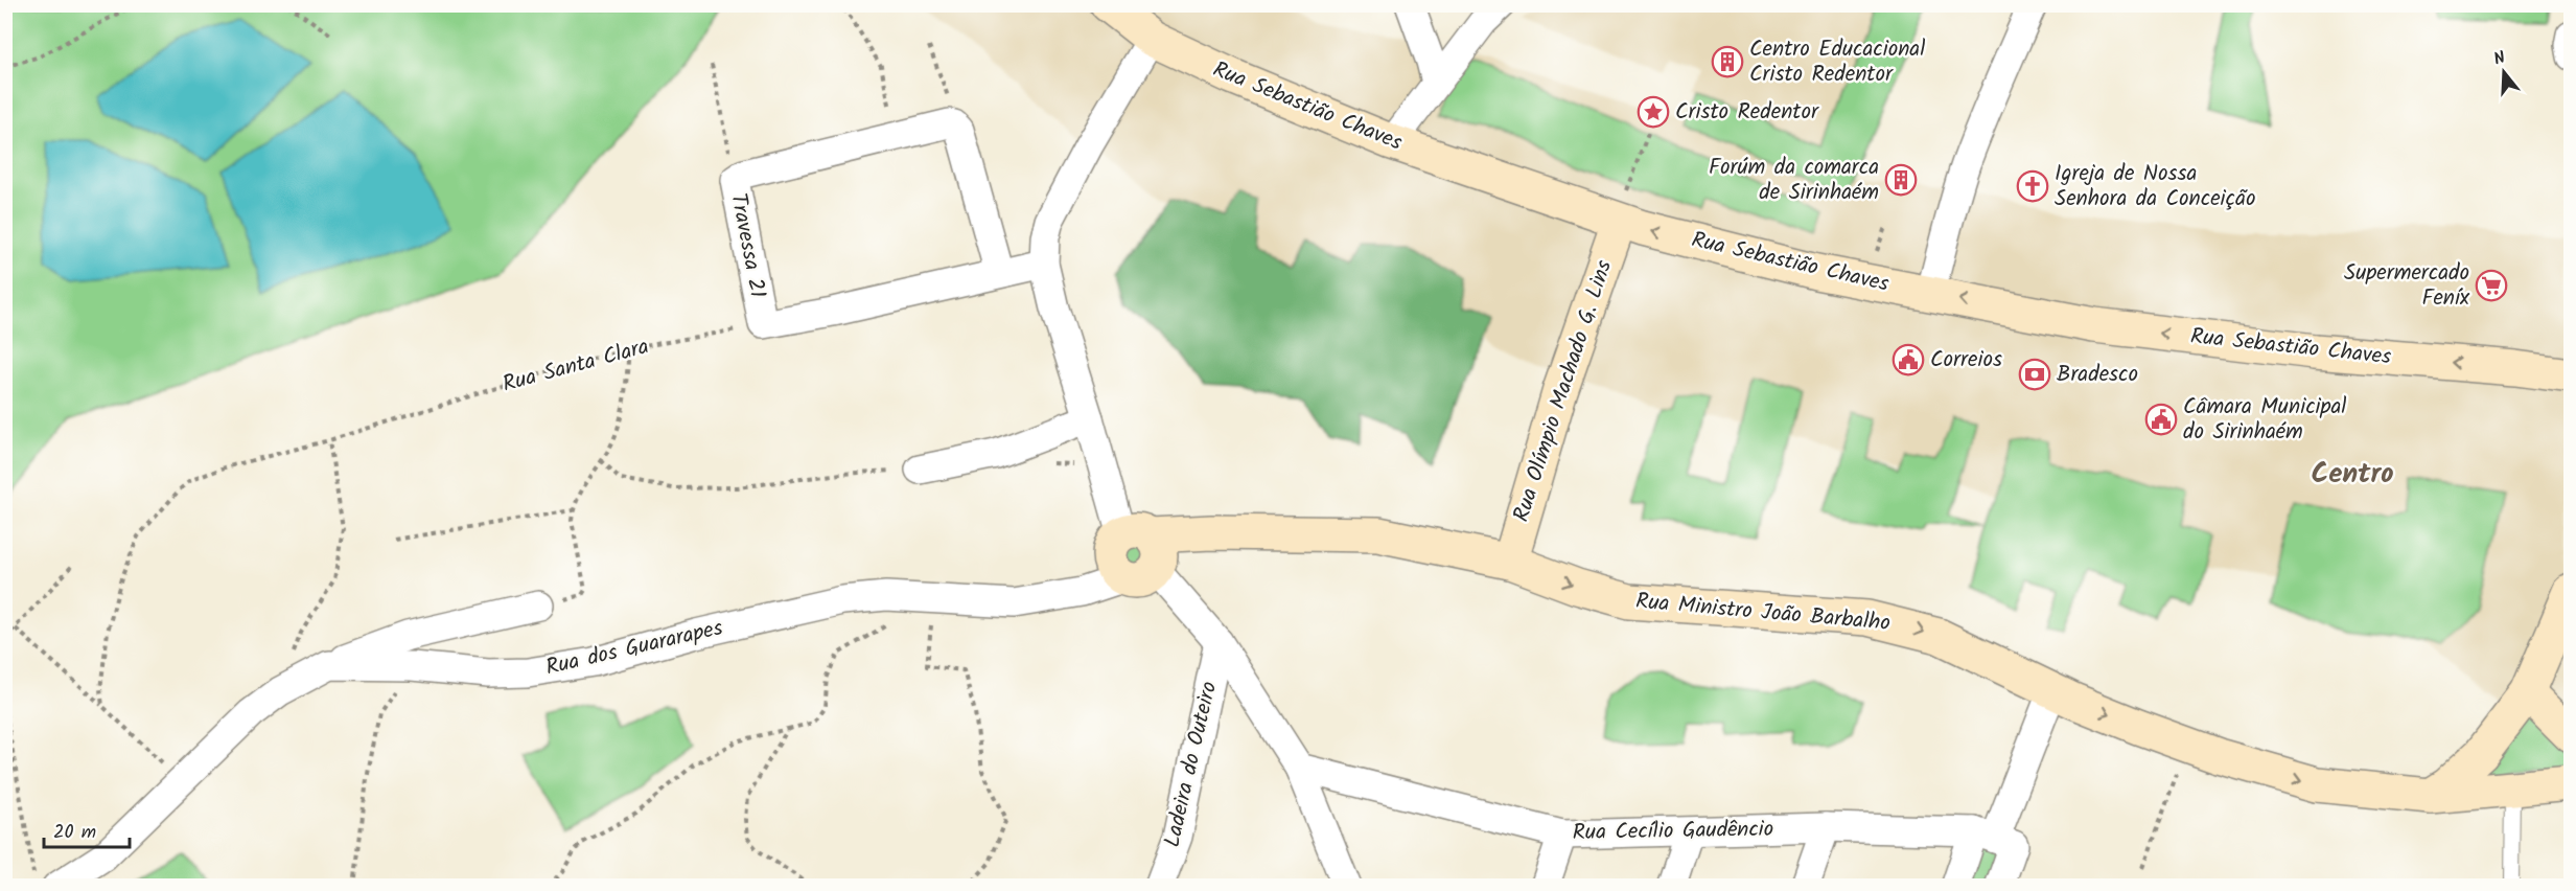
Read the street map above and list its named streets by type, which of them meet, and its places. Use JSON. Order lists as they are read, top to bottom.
{
  "streets": {
    "main road": ["Rua Sebastião Chaves", "Rua Olímpio Machado G. Lins", "Rua Ministro João Barbalho"],
    "street": [
      "Travessa 21",
      "Rua dos Guararapes",
      "Ladeira do Outeiro",
      "Rua Cecílio Gaudêncio"
    ],
    "path": ["Rua Santa Clara"]
  },
  "crossings": [
    ["Rua Sebastião Chaves", "Rua Olímpio Machado G. Lins"],
    ["Travessa 21", "Rua Santa Clara"],
    ["Rua Olímpio Machado G. Lins", "Rua Ministro João Barbalho"],
    ["Rua Ministro João Barbalho", "Rua dos Guararapes"]
  ],
  "one_way": ["Rua Sebastião Chaves", "Rua Ministro João Barbalho"],
  "districts": ["Centro"],
  "places": {
    "building": ["Centro Educacional Cristo Redentor", "Forúm da comarca de Sirinhaém"],
    "place": ["Cristo Redentor"],
    "church": ["Igreja de Nossa Senhora da Conceição"],
    "supermarket": ["Supermercado Feníx"],
    "public building": ["Correios", "Câmara Municipal do Sirinhaém"],
    "bank": ["Bradesco"]
  },
  "scale_bar": "20 m",
  "north": "top"
}
